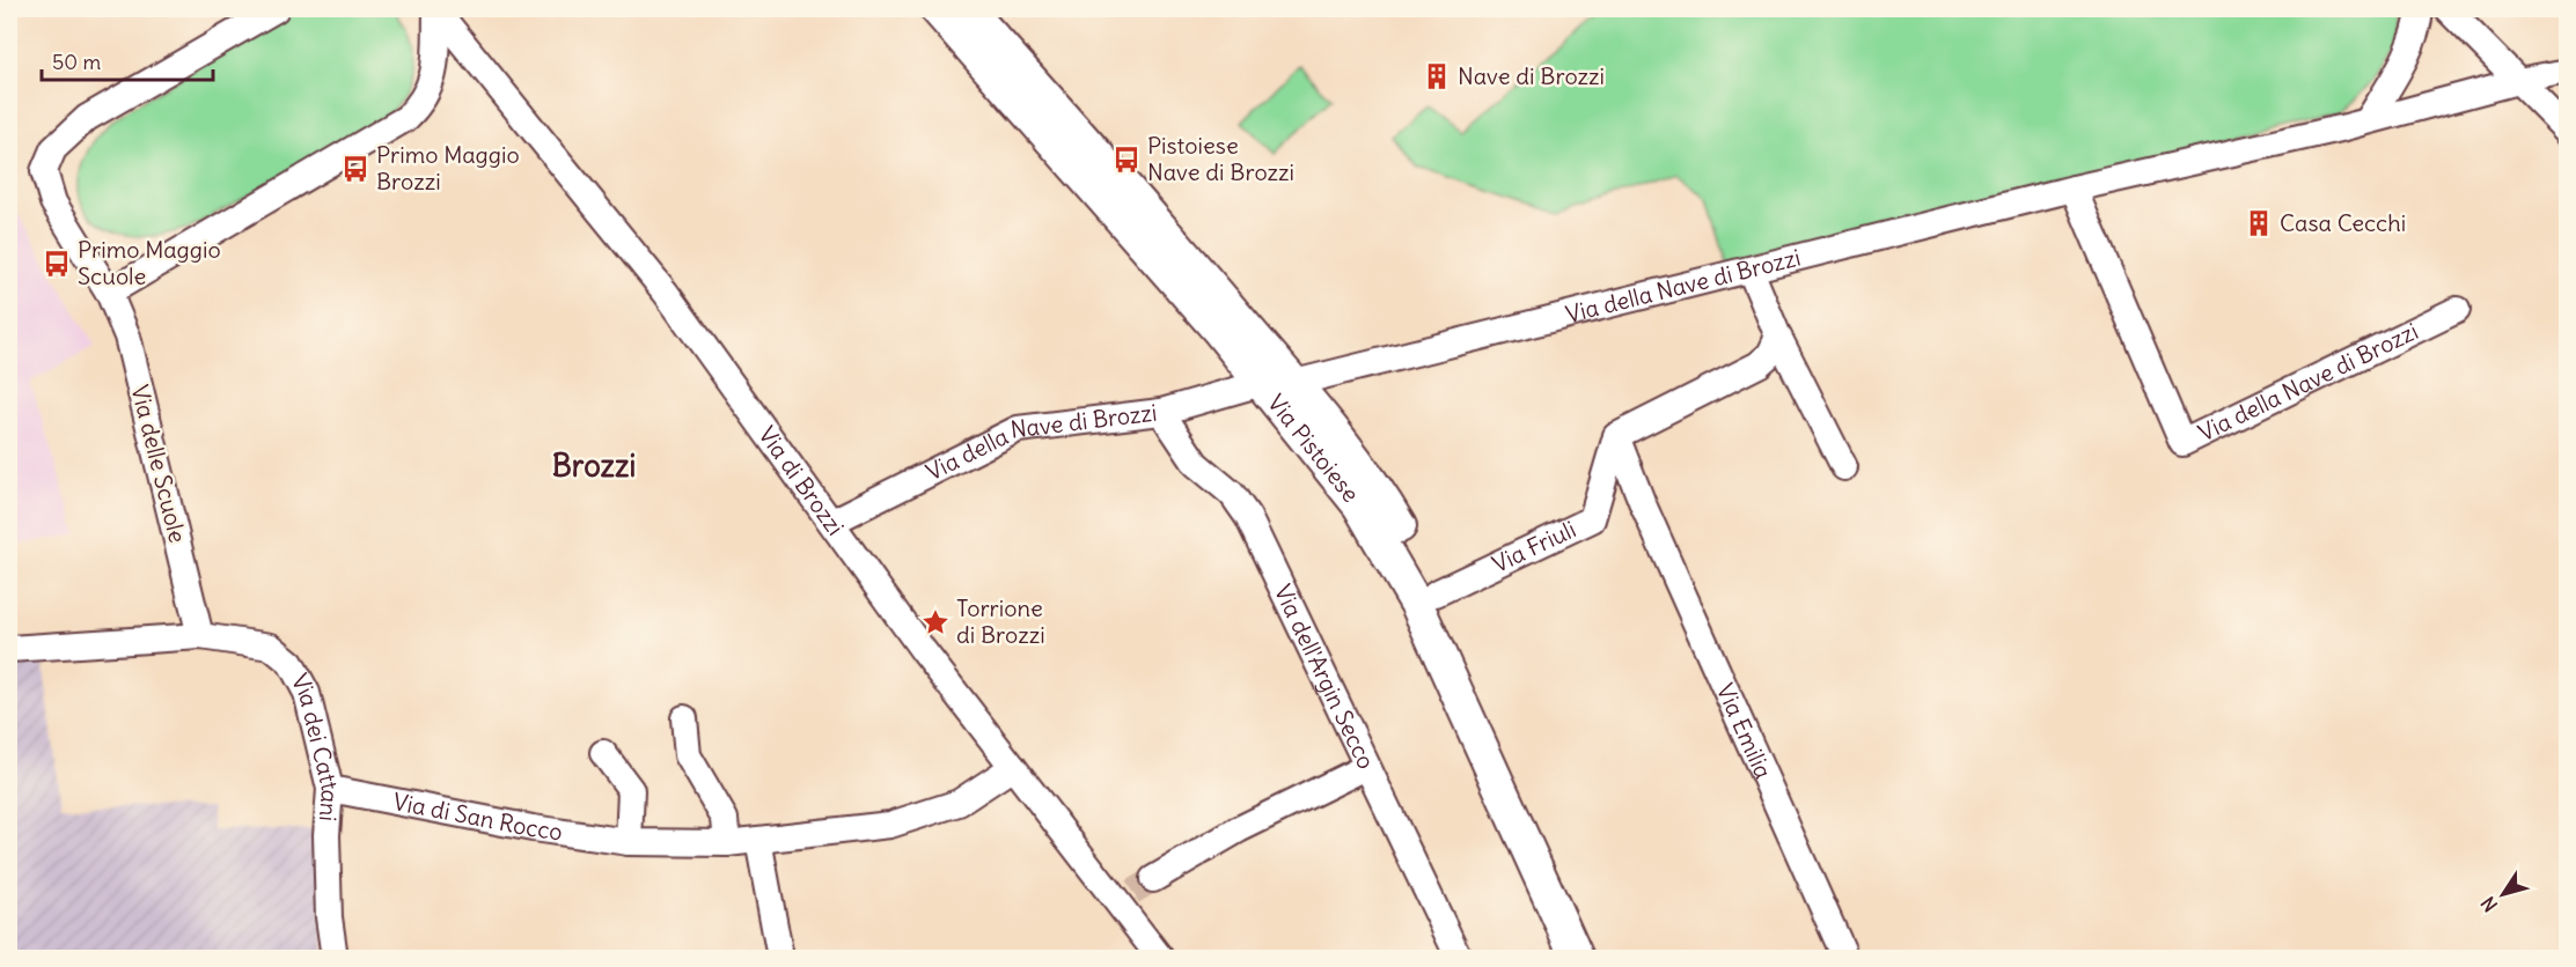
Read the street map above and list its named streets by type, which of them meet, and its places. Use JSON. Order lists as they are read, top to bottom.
{
  "streets": {
    "main road": ["Via Pistoiese"],
    "street": [
      "Via della Nave di Brozzi",
      "Via delle Scuole",
      "Via di Brozzi",
      "Via Friuli",
      "Via dell'Argin Secco",
      "Via Emilia",
      "Via dei Cattani",
      "Via di San Rocco"
    ]
  },
  "crossings": [
    ["Via della Nave di Brozzi", "Via Pistoiese"],
    ["Via della Nave di Brozzi", "Via di Brozzi"],
    ["Via della Nave di Brozzi", "Via dell'Argin Secco"],
    ["Via Pistoiese", "Via Friuli"],
    ["Via delle Scuole", "Via dei Cattani"],
    ["Via di Brozzi", "Via di San Rocco"],
    ["Via Friuli", "Via Emilia"],
    ["Via dei Cattani", "Via di San Rocco"]
  ],
  "districts": ["Brozzi"],
  "places": {
    "building": ["Nave di Brozzi", "Casa Cecchi"],
    "bus stop": ["Pistoiese Nave di Brozzi", "Primo Maggio Brozzi", "Primo Maggio Scuole"],
    "place": ["Torrione di Brozzi"]
  },
  "scale_bar": "50 m",
  "north": "bottom left"
}
